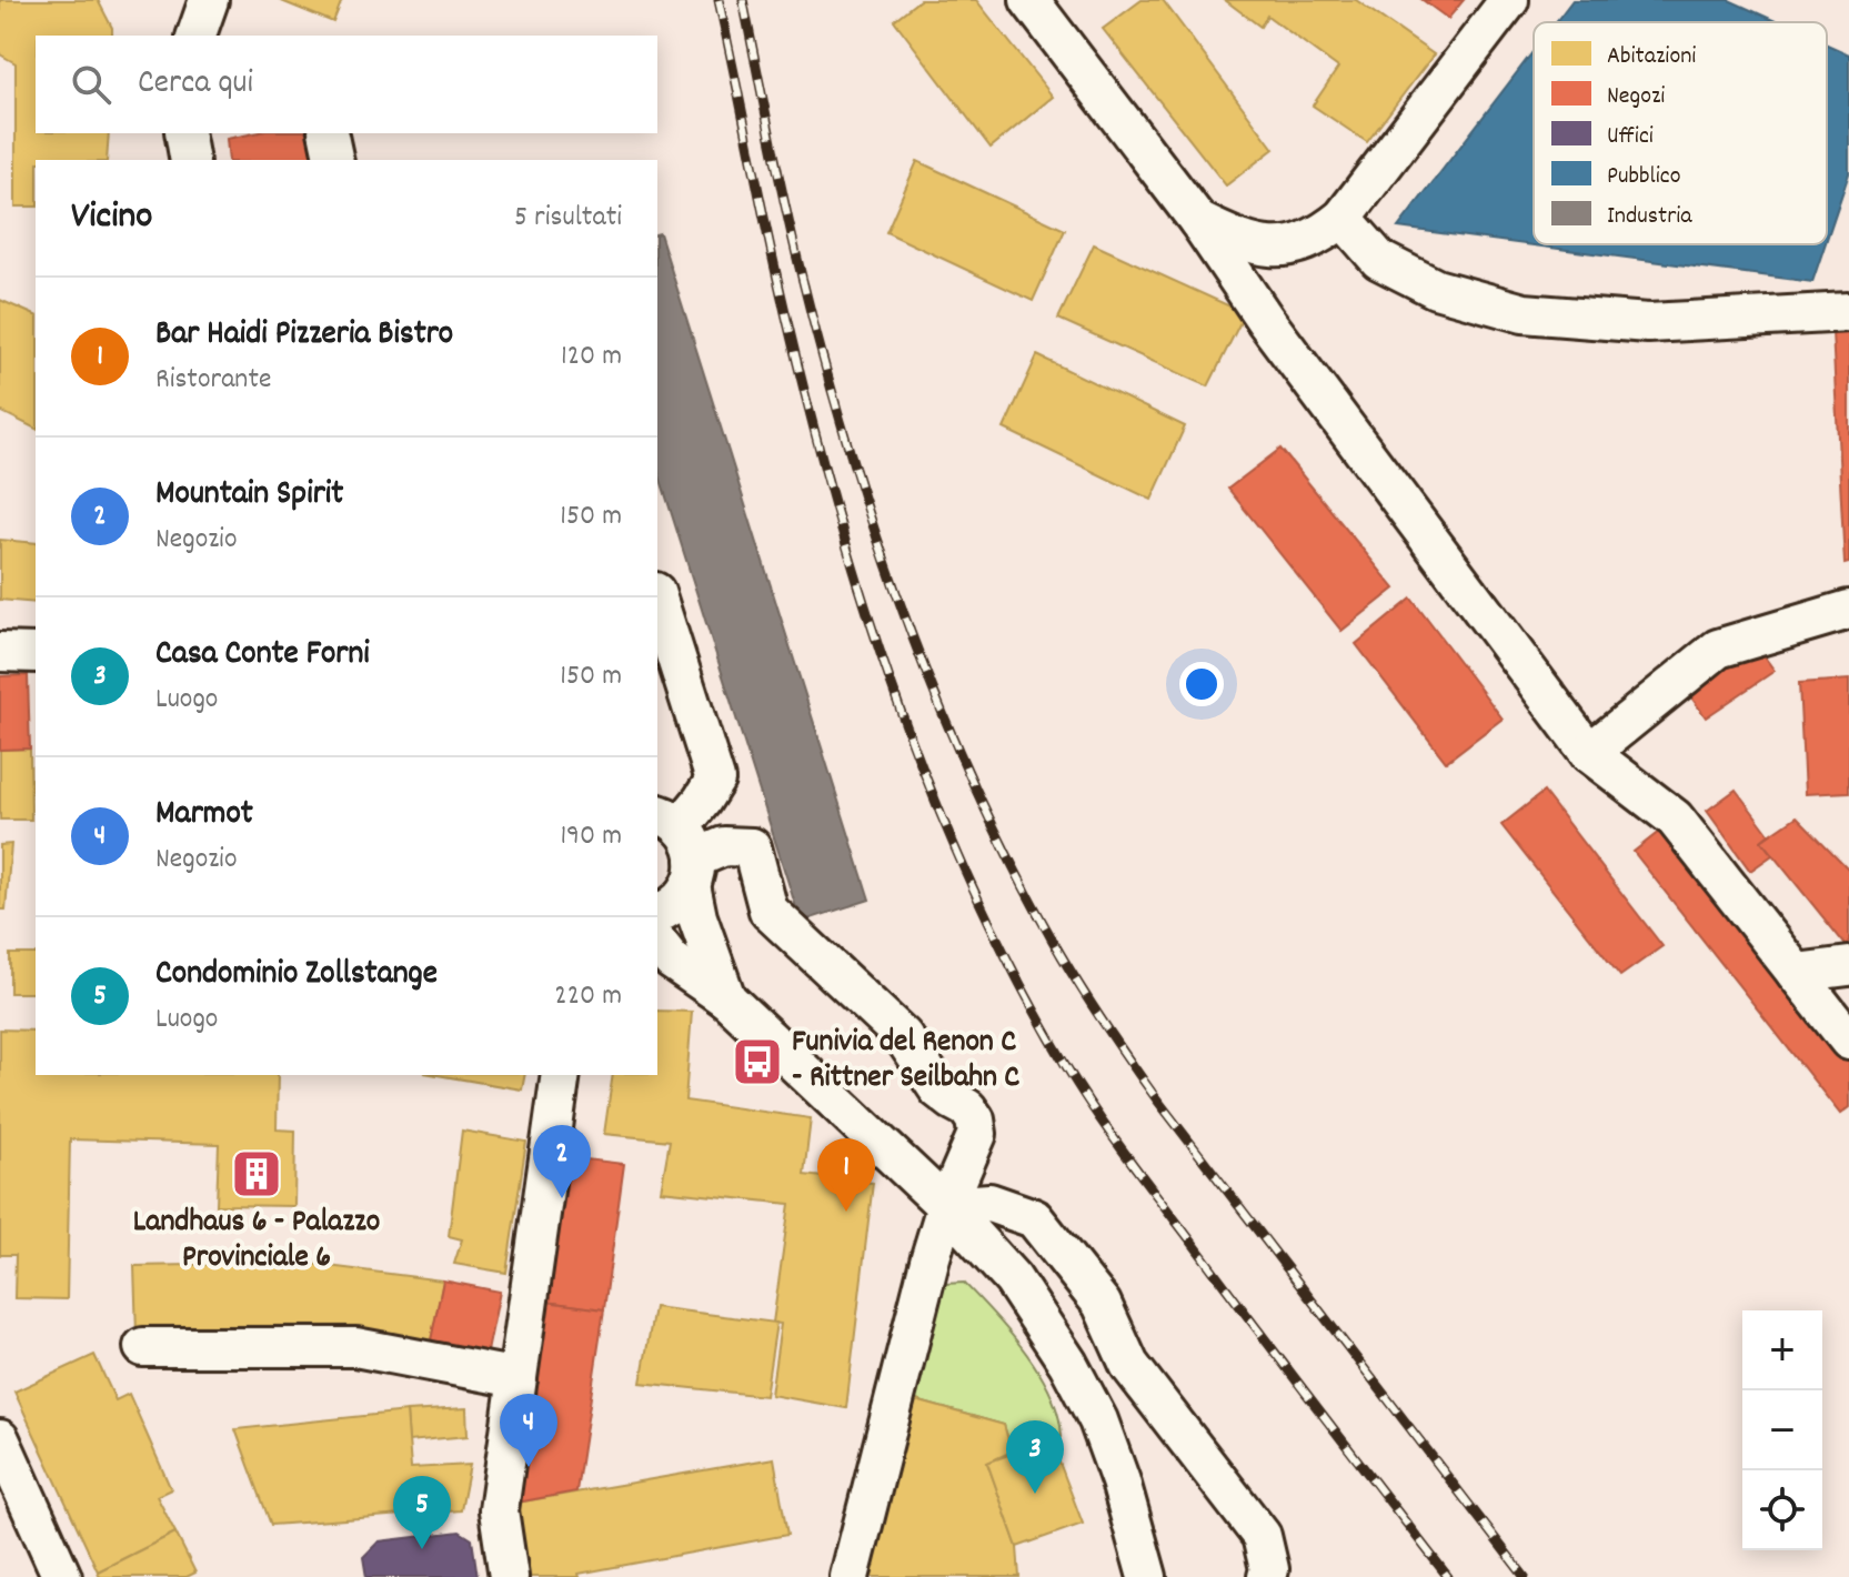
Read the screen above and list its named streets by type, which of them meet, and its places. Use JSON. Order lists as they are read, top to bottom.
{
  "places": {
    "bus stop": ["Funivia del Renon C - Rittner Seilbahn C"],
    "building": ["Landhaus 6 - Palazzo Provinciale 6"]
  },
  "legend": [
    "Abitazioni",
    "Negozi",
    "Uffici",
    "Pubblico",
    "Industria"
  ],
  "page": {
    "search": "Cerca qui",
    "heading": ["Vicino", "5 risultati"],
    "list": [
      {
        "mark": "1",
        "name": "Bar Haidi Pizzeria Bistro",
        "note": "Ristorante",
        "value": "120 m"
      },
      {
        "mark": "2",
        "name": "Mountain Spirit",
        "note": "Negozio",
        "value": "150 m"
      },
      {
        "mark": "3",
        "name": "Casa Conte Forni",
        "note": "Luogo",
        "value": "150 m"
      },
      {
        "mark": "4",
        "name": "Marmot",
        "note": "Negozio",
        "value": "190 m"
      },
      {
        "mark": "5",
        "name": "Condominio Zollstange",
        "note": "Luogo",
        "value": "220 m"
      }
    ],
    "pins": [
      "2",
      "1",
      "4",
      "3",
      "5"
    ],
    "map_buttons": ["+", "−"]
  }
}
